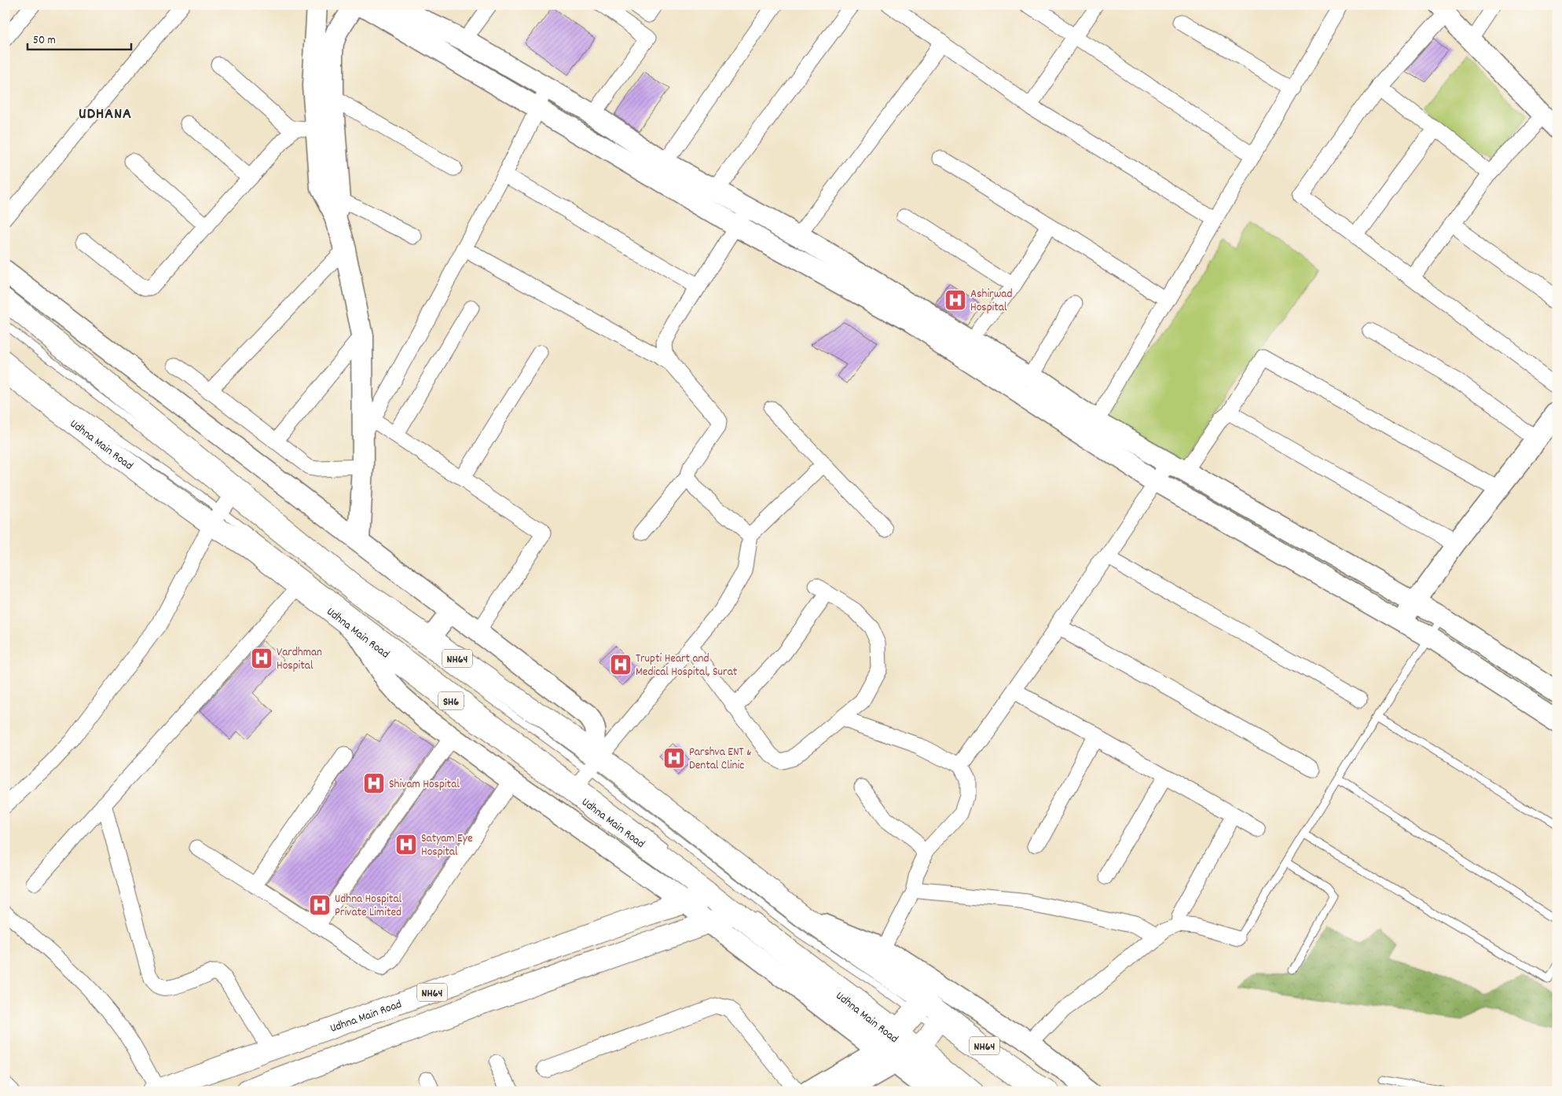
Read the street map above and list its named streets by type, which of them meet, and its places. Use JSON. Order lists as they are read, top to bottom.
{
  "streets": {
    "main road": ["Udhna Main Road", "NH64", "SH6"]
  },
  "crossings": [
    ["Udhna Main Road", "NH64"]
  ],
  "districts": ["UDHANA"],
  "places": {
    "hospital": [
      "Ashirwad Hospital",
      "Vardhman Hospital",
      "Trupti Heart and Medical Hospital, Surat",
      "Parshva ENT & Dental Clinic",
      "Shivam Hospital",
      "Satyam Eye Hospital",
      "Udhna Hospital Private Limited"
    ]
  },
  "scale_bar": "50 m"
}
